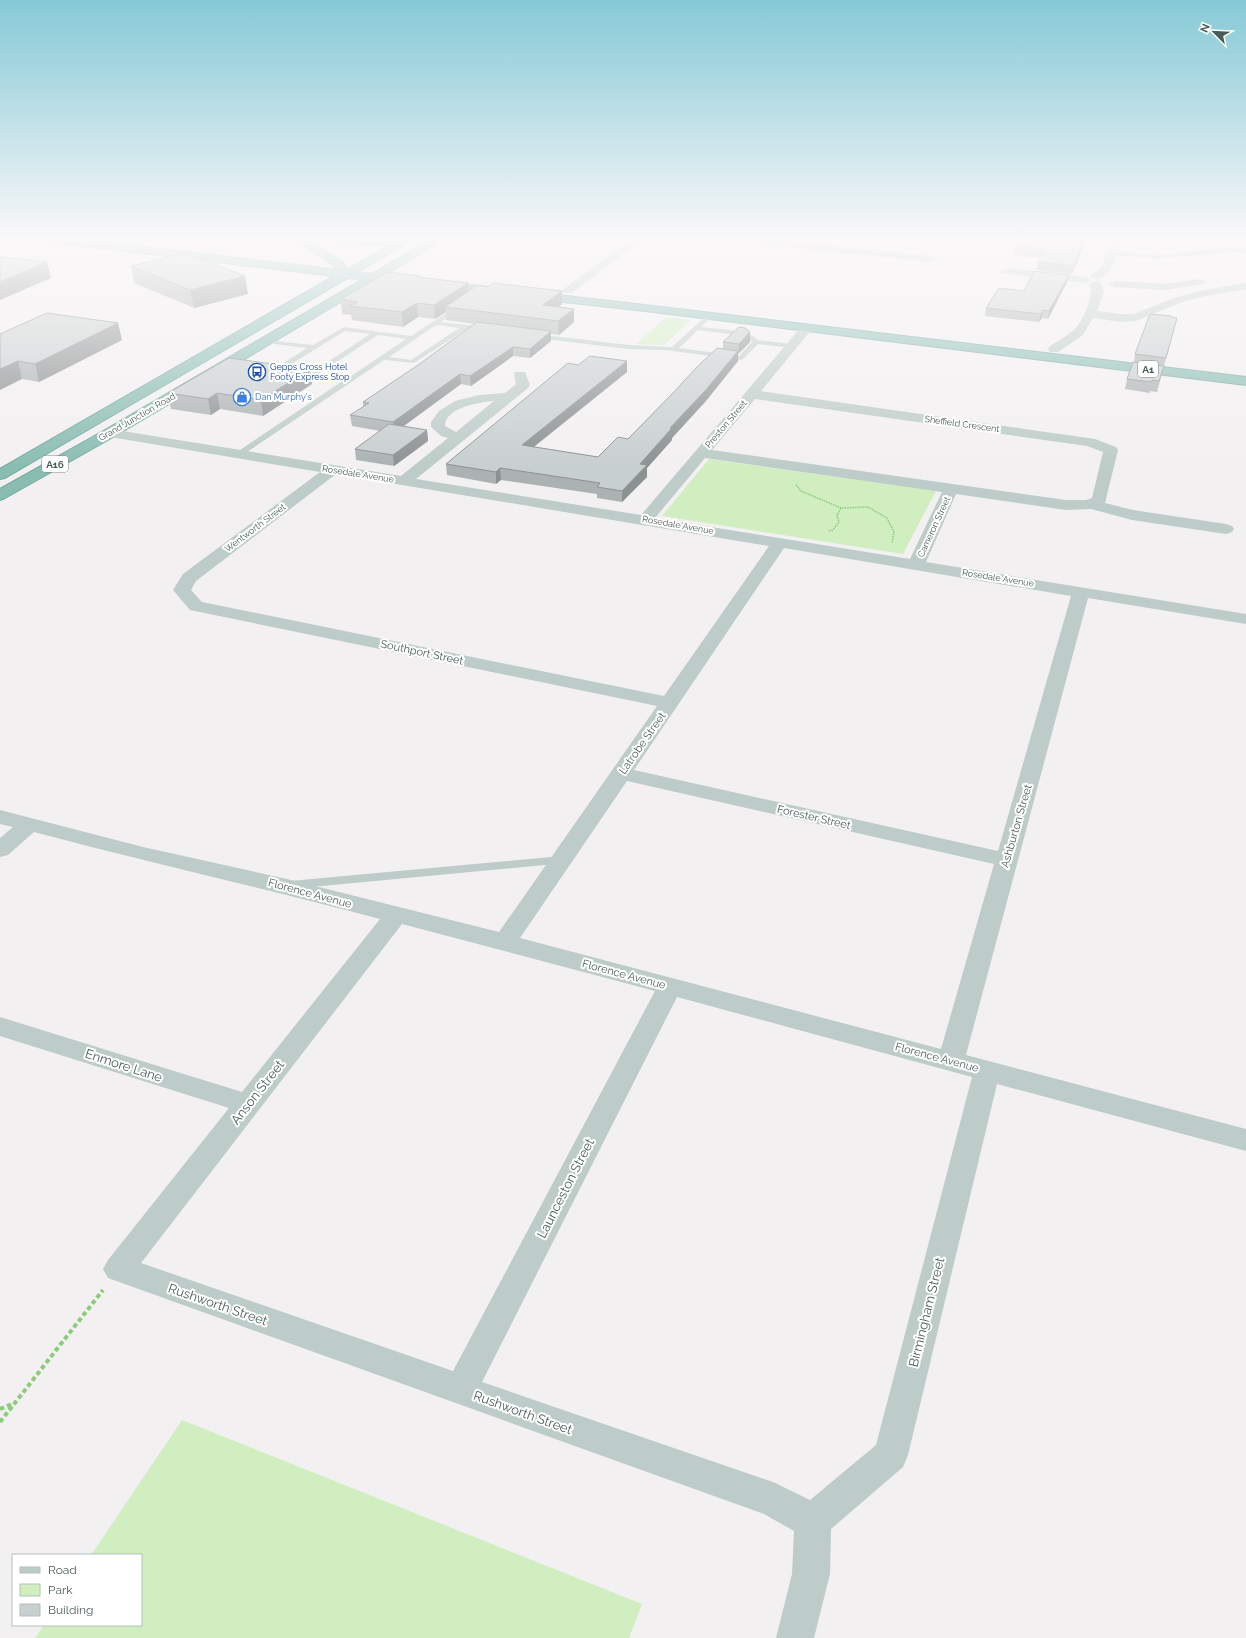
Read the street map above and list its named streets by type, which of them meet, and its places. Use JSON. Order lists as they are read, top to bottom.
{
  "streets": {
    "highway": ["A1", "Grand Junction Road", "A16"],
    "street": [
      "Preston Street",
      "Sheffield Crescent",
      "Rosedale Avenue",
      "Cameron Street",
      "Wentworth Street",
      "Southport Street",
      "Latrobe Street",
      "Forester Street",
      "Ashburton Street",
      "Florence Avenue",
      "Enmore Lane",
      "Anson Street",
      "Launceston Street",
      "Rushworth Street",
      "Birmingham Street"
    ]
  },
  "crossings": [
    ["A1", "Preston Street"],
    ["Grand Junction Road", "Rosedale Avenue"],
    ["Preston Street", "Sheffield Crescent"],
    ["Preston Street", "Rosedale Avenue"],
    ["Rosedale Avenue", "Cameron Street"],
    ["Rosedale Avenue", "Wentworth Street"],
    ["Rosedale Avenue", "Latrobe Street"],
    ["Rosedale Avenue", "Ashburton Street"],
    ["Wentworth Street", "Southport Street"],
    ["Southport Street", "Latrobe Street"],
    ["Latrobe Street", "Forester Street"],
    ["Latrobe Street", "Florence Avenue"],
    ["Forester Street", "Ashburton Street"],
    ["Ashburton Street", "Florence Avenue"],
    ["Florence Avenue", "Anson Street"],
    ["Florence Avenue", "Launceston Street"],
    ["Florence Avenue", "Birmingham Street"],
    ["Enmore Lane", "Anson Street"],
    ["Anson Street", "Rushworth Street"],
    ["Launceston Street", "Rushworth Street"],
    ["Rushworth Street", "Birmingham Street"]
  ],
  "places": {
    "bus stop": ["Gepps Cross Hotel Footy Express Stop"],
    "shop": ["Dan Murphy's"]
  },
  "legend": ["Road", "Park", "Building"],
  "north": "top left"
}
